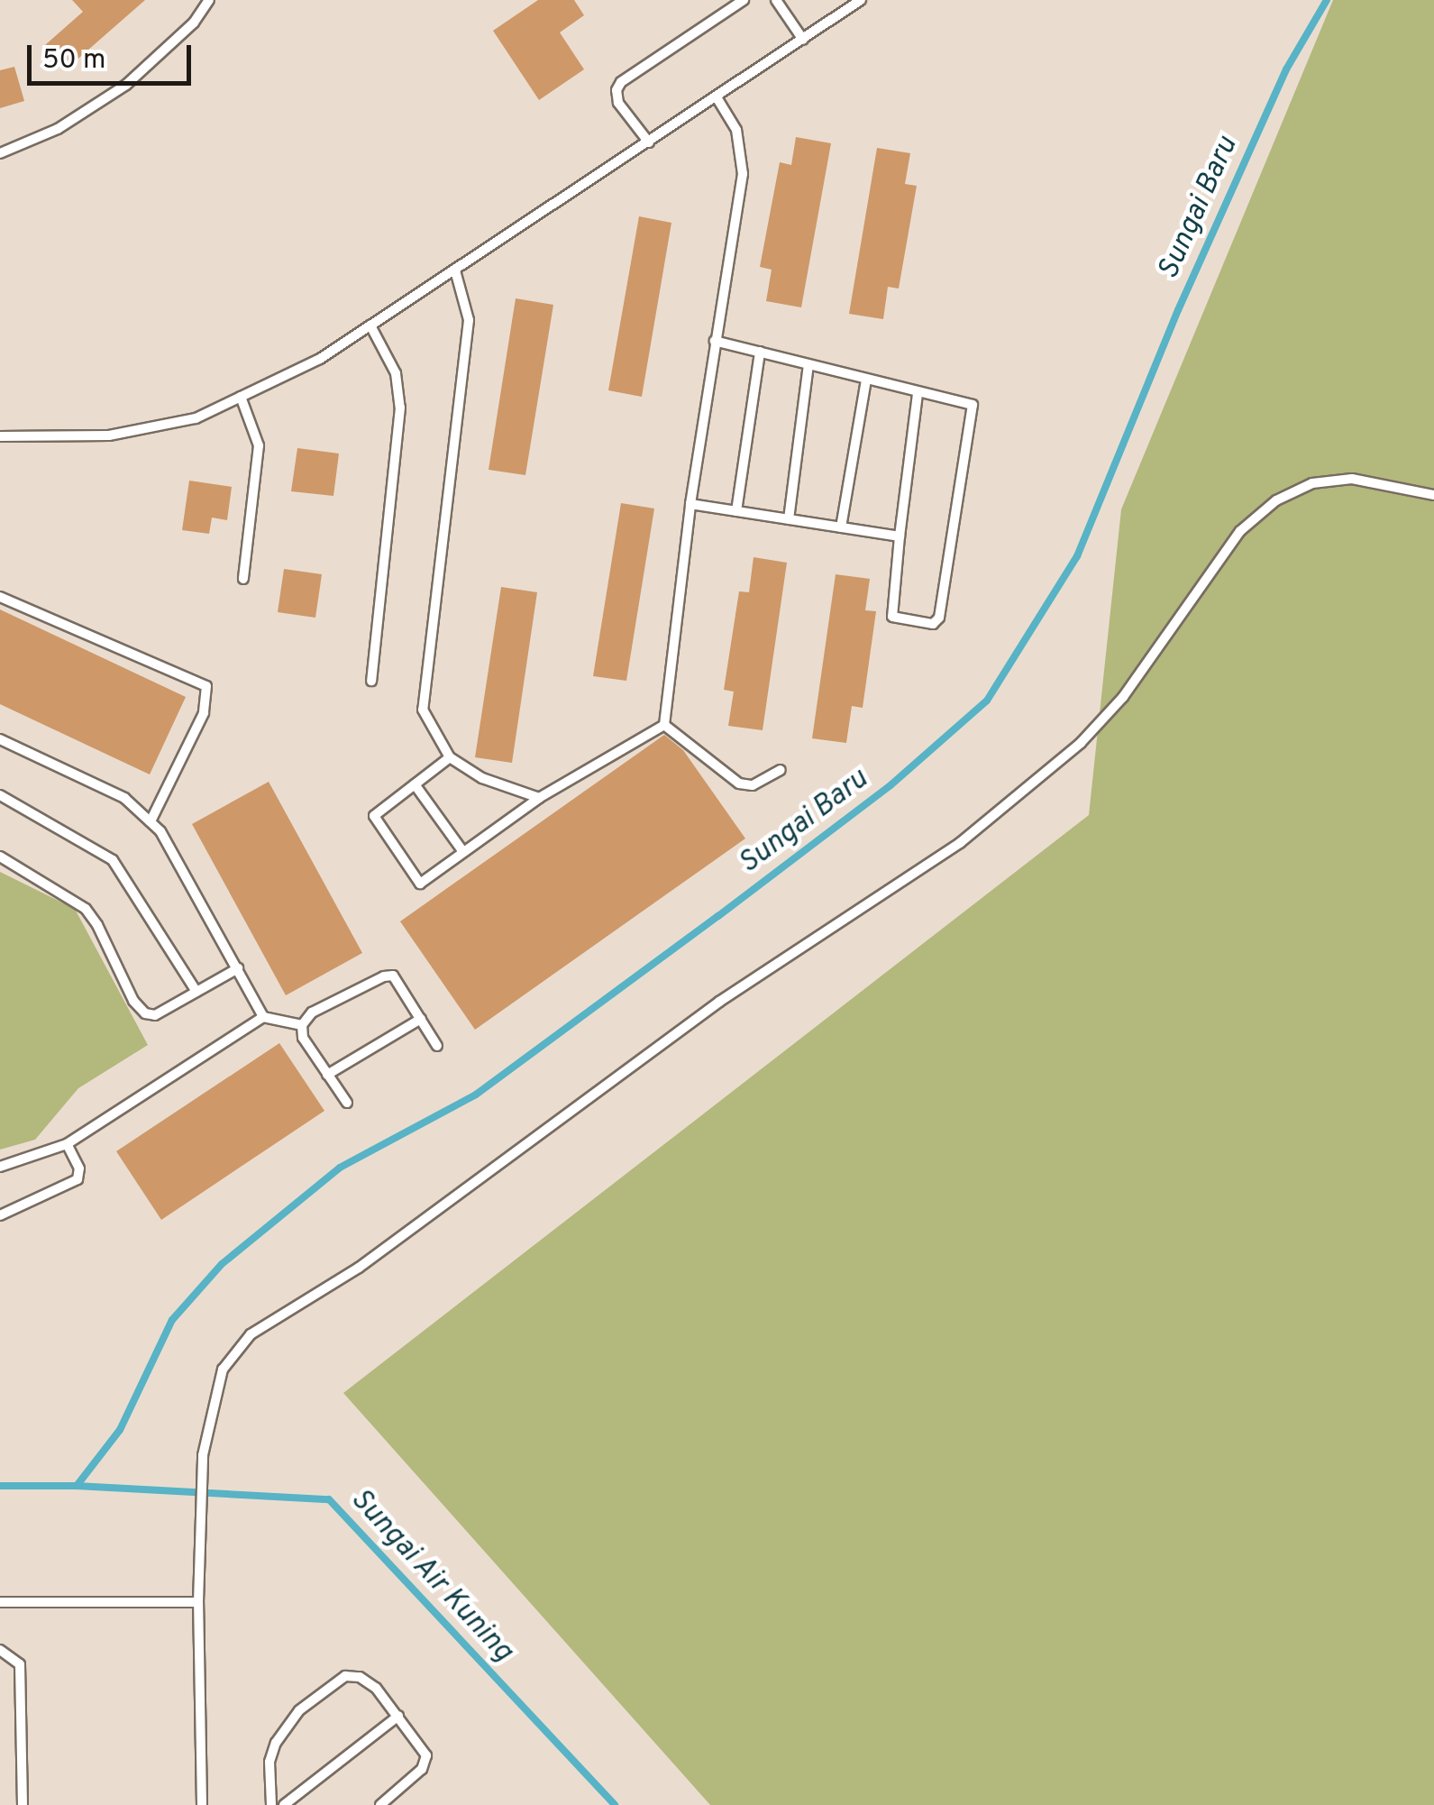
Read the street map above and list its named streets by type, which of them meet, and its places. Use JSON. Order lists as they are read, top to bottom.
{
  "water": ["Sungai Baru", "Sungai Air Kuning"],
  "scale_bar": "50 m"
}
